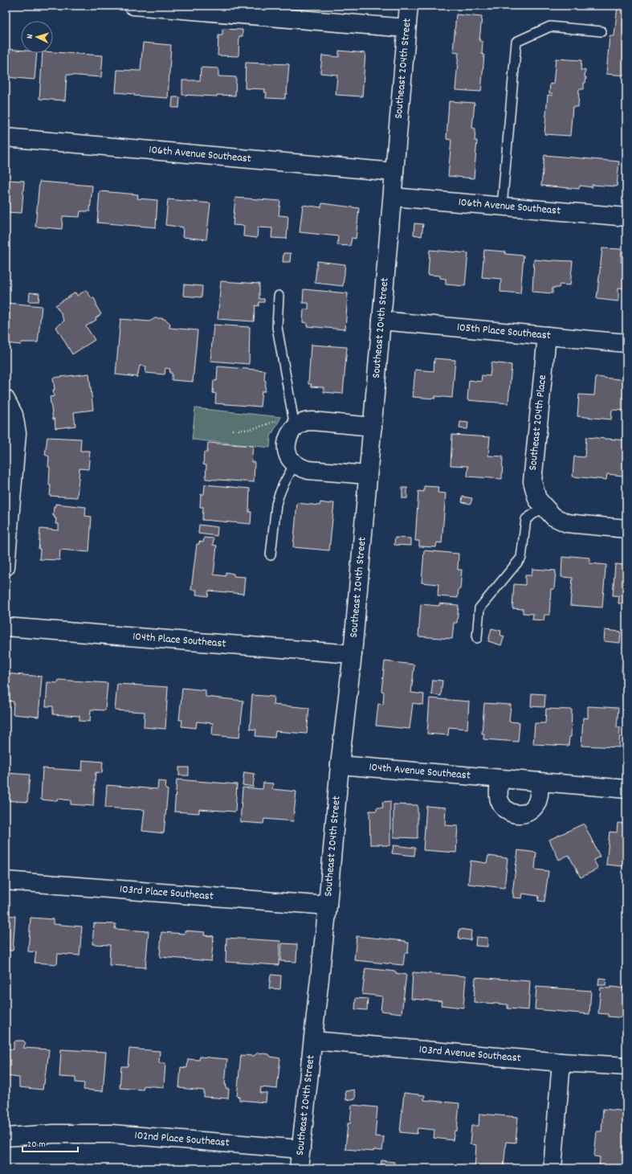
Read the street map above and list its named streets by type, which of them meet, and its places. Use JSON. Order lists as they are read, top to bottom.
{
  "streets": {
    "street": [
      "Southeast 204th Street",
      "106th Avenue Southeast",
      "105th Place Southeast",
      "Southeast 204th Place",
      "104th Place Southeast",
      "104th Avenue Southeast",
      "103rd Place Southeast",
      "103rd Avenue Southeast",
      "102nd Place Southeast"
    ]
  },
  "crossings": [
    ["Southeast 204th Street", "106th Avenue Southeast"],
    ["Southeast 204th Street", "105th Place Southeast"],
    ["Southeast 204th Street", "104th Place Southeast"],
    ["Southeast 204th Street", "104th Avenue Southeast"],
    ["Southeast 204th Street", "103rd Place Southeast"],
    ["Southeast 204th Street", "103rd Avenue Southeast"],
    ["Southeast 204th Street", "102nd Place Southeast"],
    ["105th Place Southeast", "Southeast 204th Place"]
  ],
  "scale_bar": "20 m",
  "north": "left"
}
